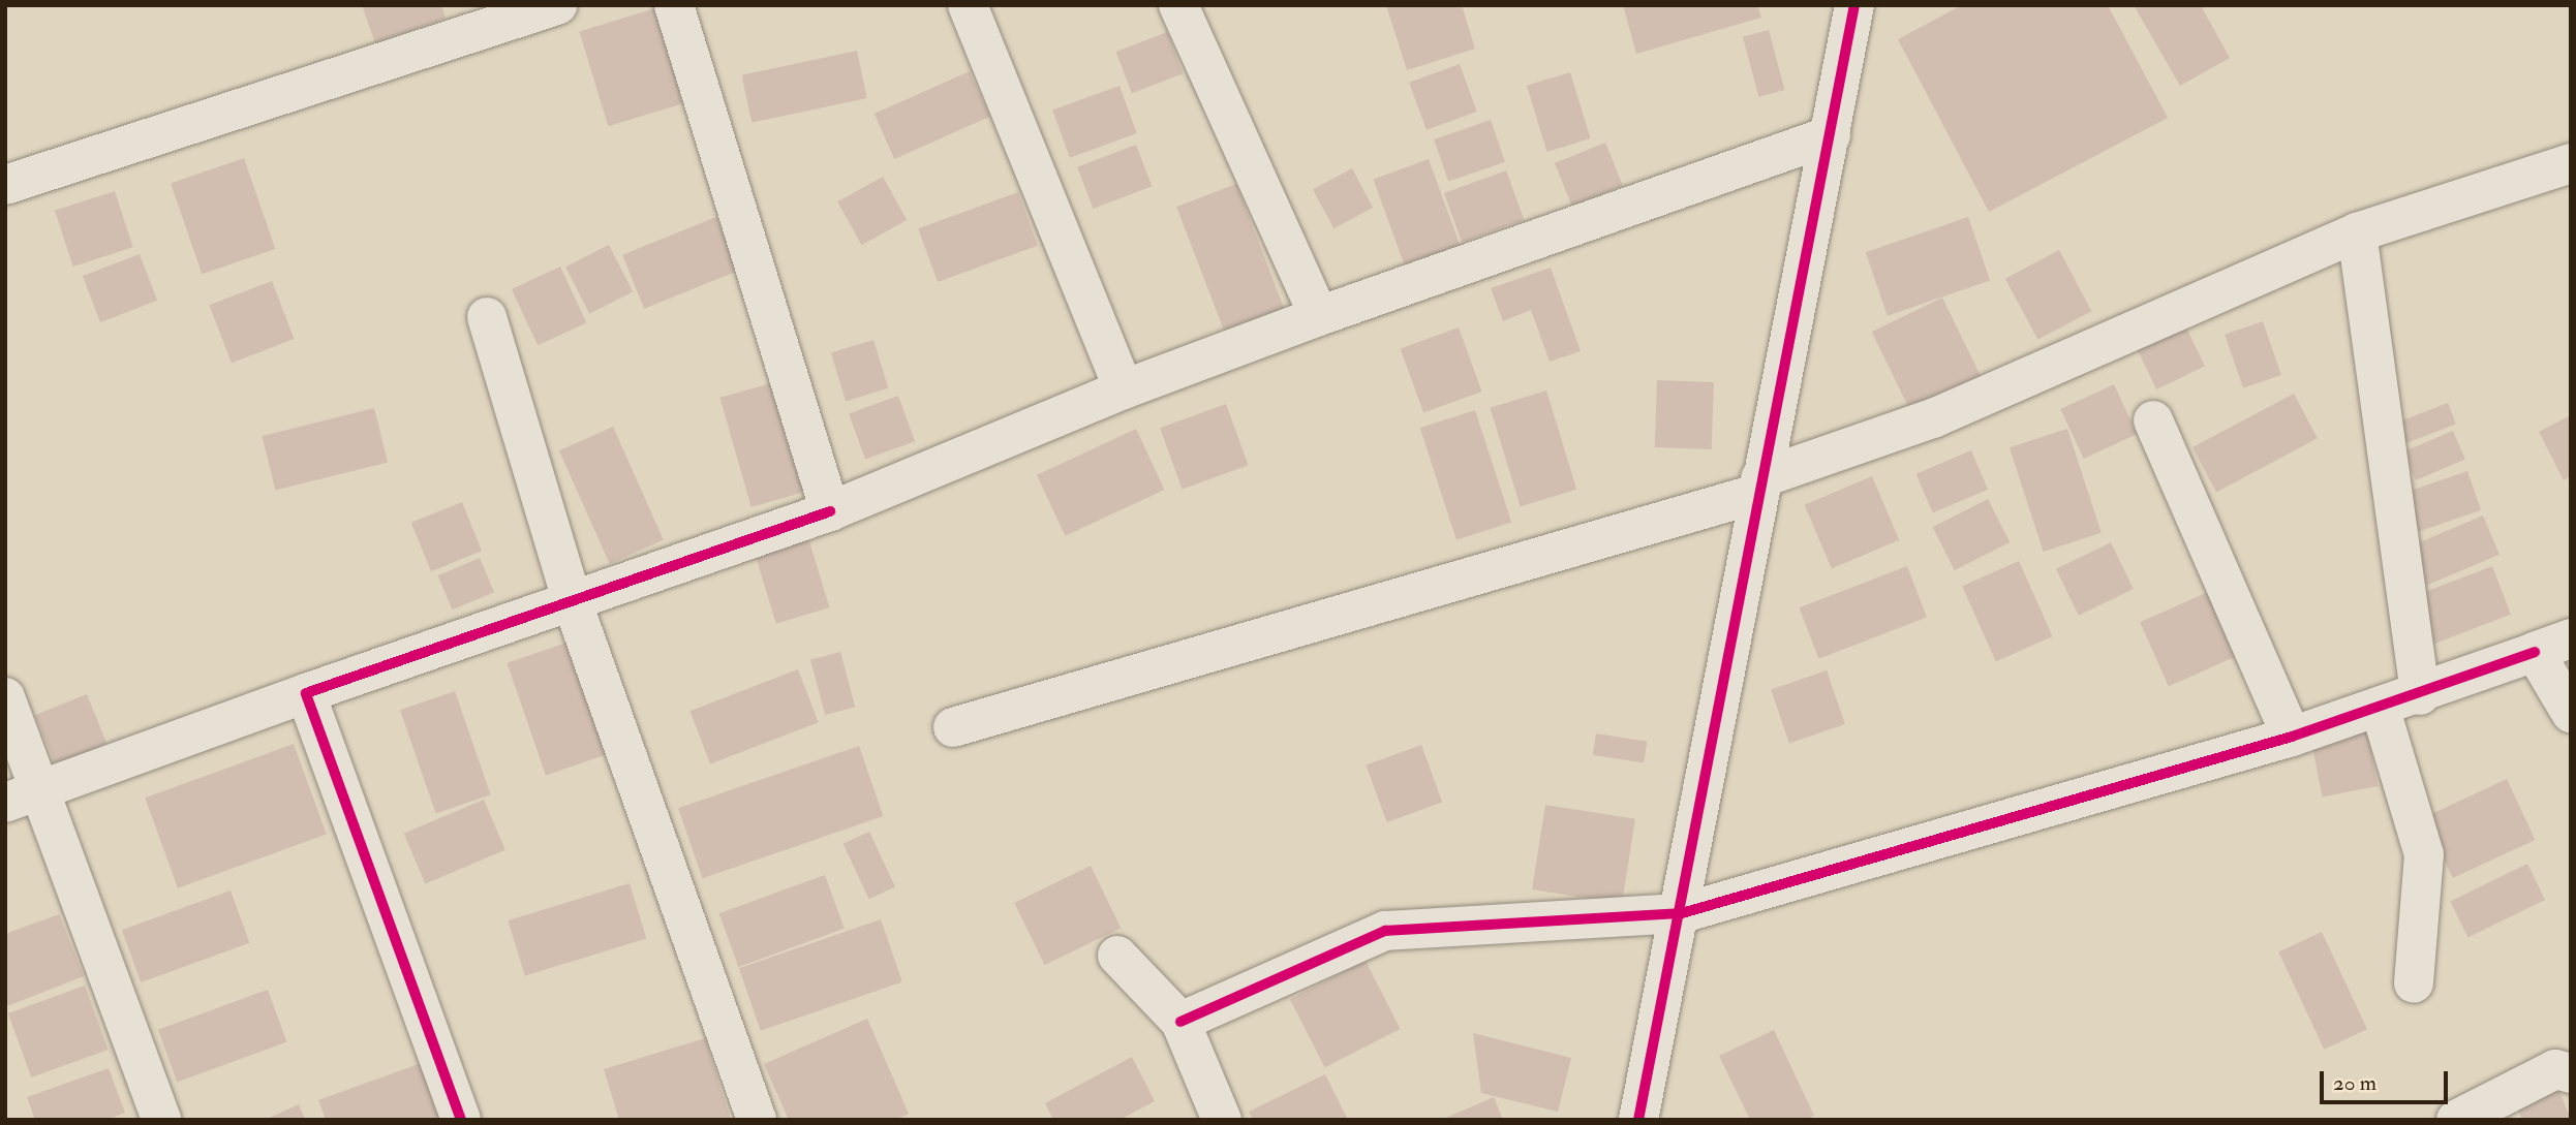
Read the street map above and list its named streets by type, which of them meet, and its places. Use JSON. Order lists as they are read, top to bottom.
{
  "scale_bar": "20 m"
}
